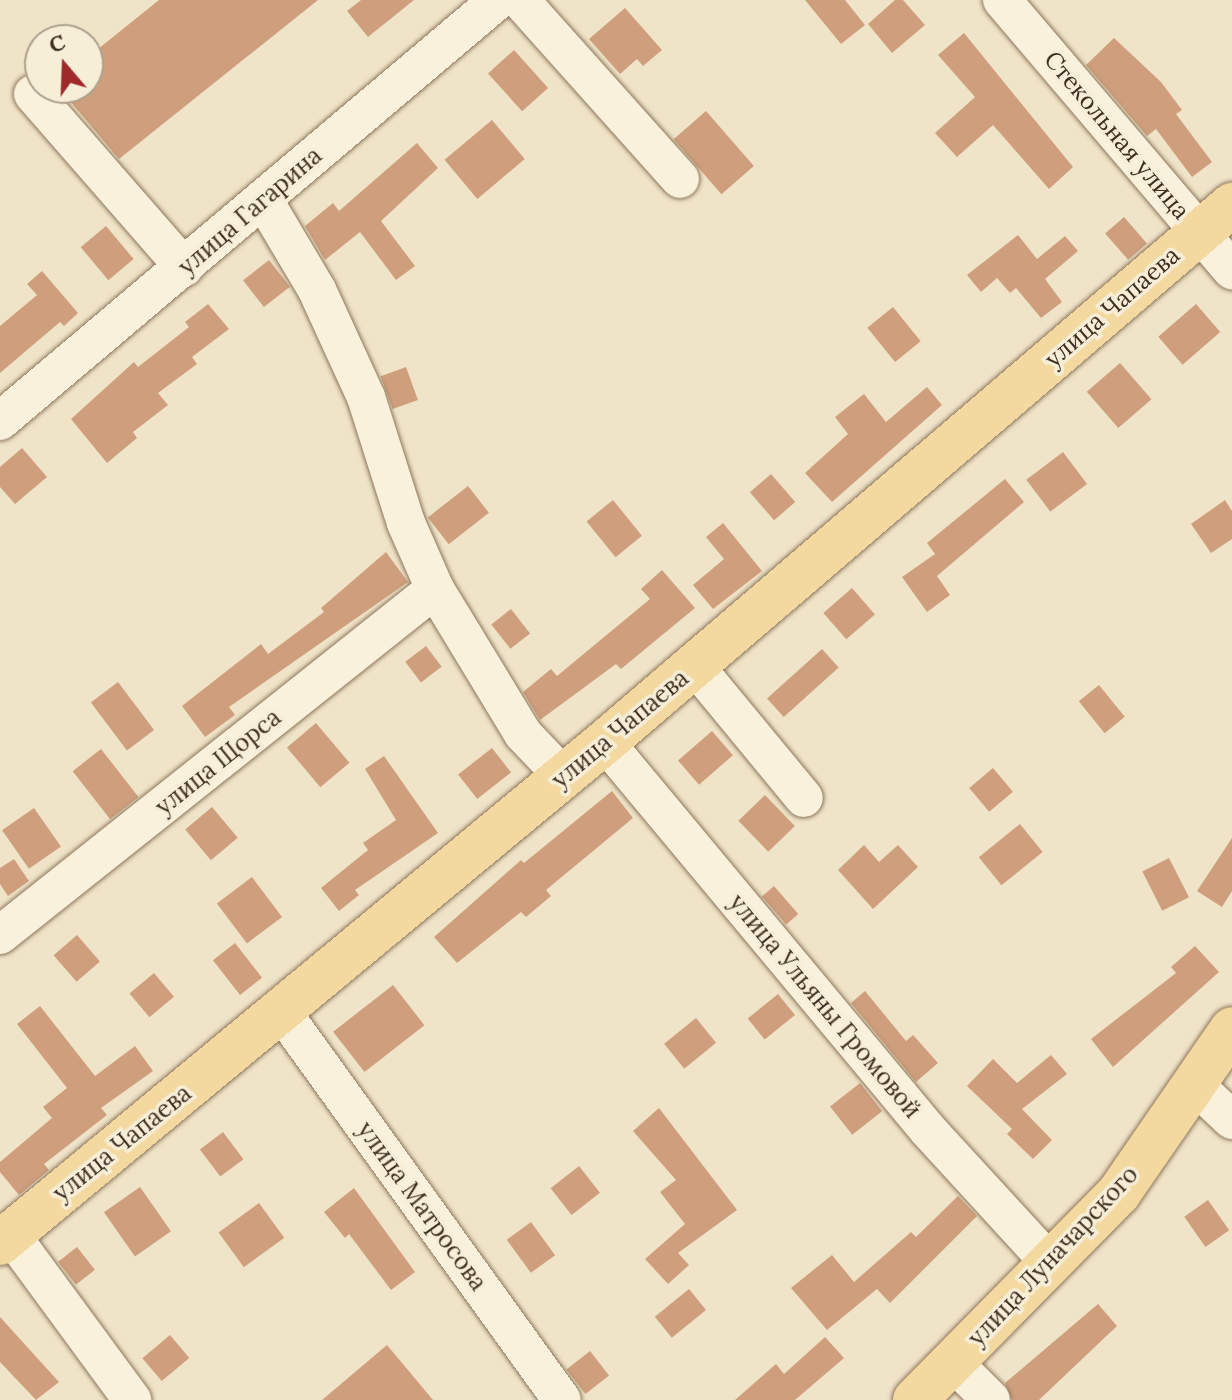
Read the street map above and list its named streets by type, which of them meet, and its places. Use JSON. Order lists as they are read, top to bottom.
{
  "streets": {
    "main road": ["улица Чапаева", "улица Луначарского"],
    "street": [
      "Стекольная улица",
      "улица Гагарина",
      "улица Щорса",
      "улица Ульяны Громовой",
      "улица Матросова"
    ]
  },
  "crossings": [
    ["Стекольная улица", "улица Чапаева"],
    ["улица Чапаева", "улица Ульяны Громовой"],
    ["улица Чапаева", "улица Матросова"],
    ["улица Ульяны Громовой", "улица Луначарского"]
  ],
  "north": "top"
}
